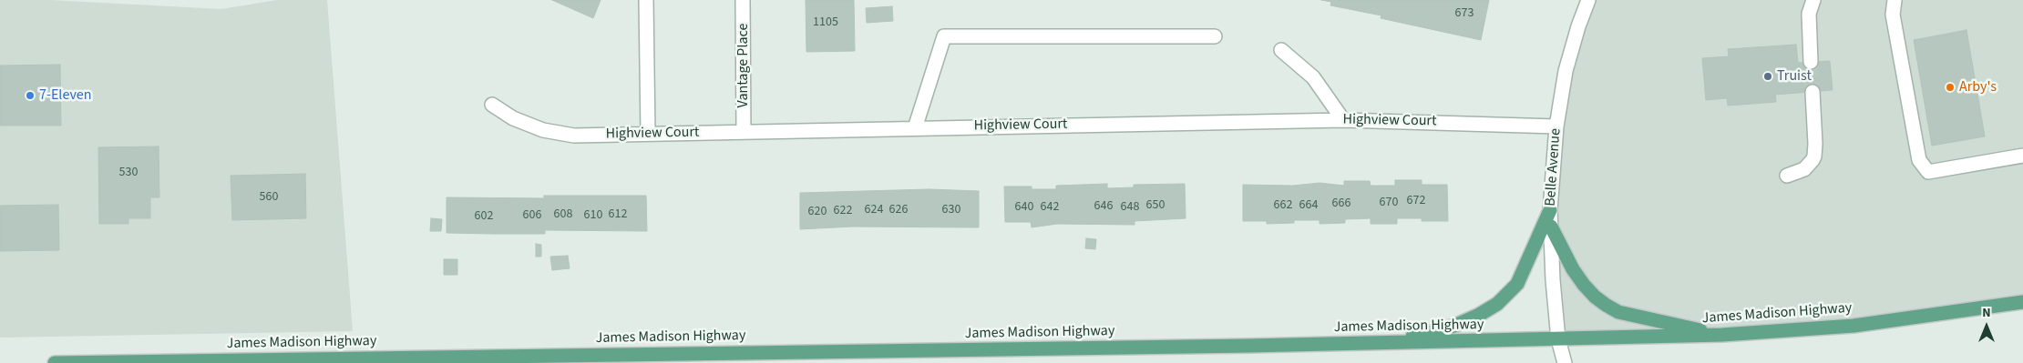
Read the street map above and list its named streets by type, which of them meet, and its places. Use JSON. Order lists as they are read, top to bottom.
{
  "streets": {
    "main road": ["James Madison Highway"],
    "street": ["Vantage Place", "Highview Court", "Belle Avenue"]
  },
  "crossings": [
    ["Vantage Place", "Highview Court"],
    ["Highview Court", "Belle Avenue"],
    ["Belle Avenue", "James Madison Highway"]
  ],
  "places": ["Truist", "Arby's", "7-Eleven"],
  "house_numbers": [
    "673",
    "1105",
    "530",
    "560",
    "672",
    "670",
    "666",
    "650",
    "662",
    "664",
    "646",
    "640",
    "642",
    "648",
    "624",
    "626",
    "630",
    "622",
    "620",
    "608",
    "612",
    "606",
    "610",
    "602"
  ],
  "north": "top"
}
